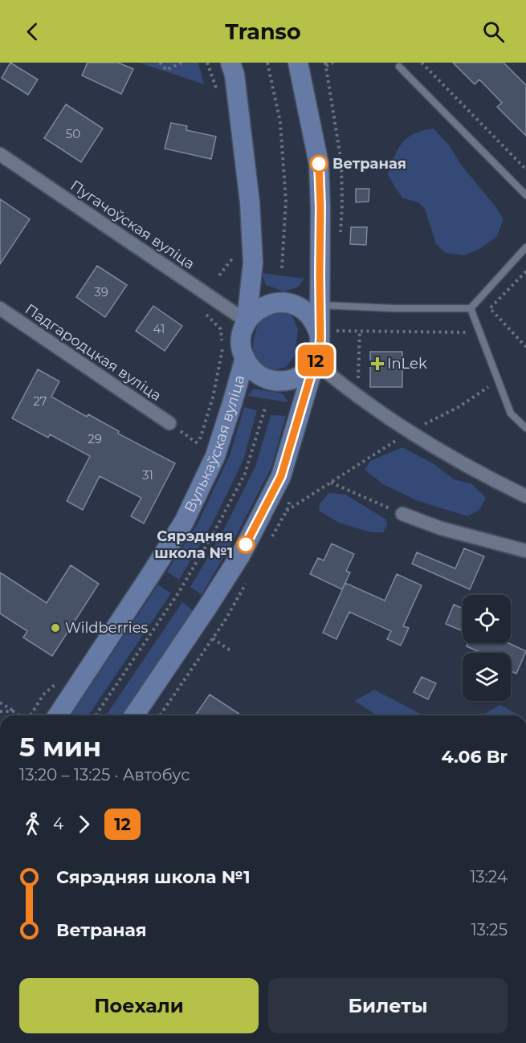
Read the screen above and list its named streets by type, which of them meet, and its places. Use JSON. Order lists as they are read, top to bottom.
{
  "streets": {
    "street": ["Пугачоўская вуліца", "Падгародцкая вуліца", "Вулькаўская вуліца"]
  },
  "crossings": [
    ["Пугачоўская вуліца", "Вулькаўская вуліца"]
  ],
  "places": {
    "other": ["Ветраная", "Сярэдняя школа №1", "Wildberries"],
    "health": ["InLek"]
  },
  "lines": ["bus line 12"],
  "house_numbers": [
    "50",
    "39",
    "41",
    "27",
    "29",
    "31"
  ],
  "page": {
    "header": "Transo",
    "on_map": "12",
    "heading": ["5 мин", "13:20 – 13:25 · Автобус", "4.06 Br"],
    "legs": ["4", "12"],
    "list": [
      {
        "name": "Сярэдняя школа №1",
        "value": "13:24"
      },
      {
        "name": "Ветраная",
        "value": "13:25"
      }
    ],
    "buttons": ["Поехали", "Билеты"]
  }
}
